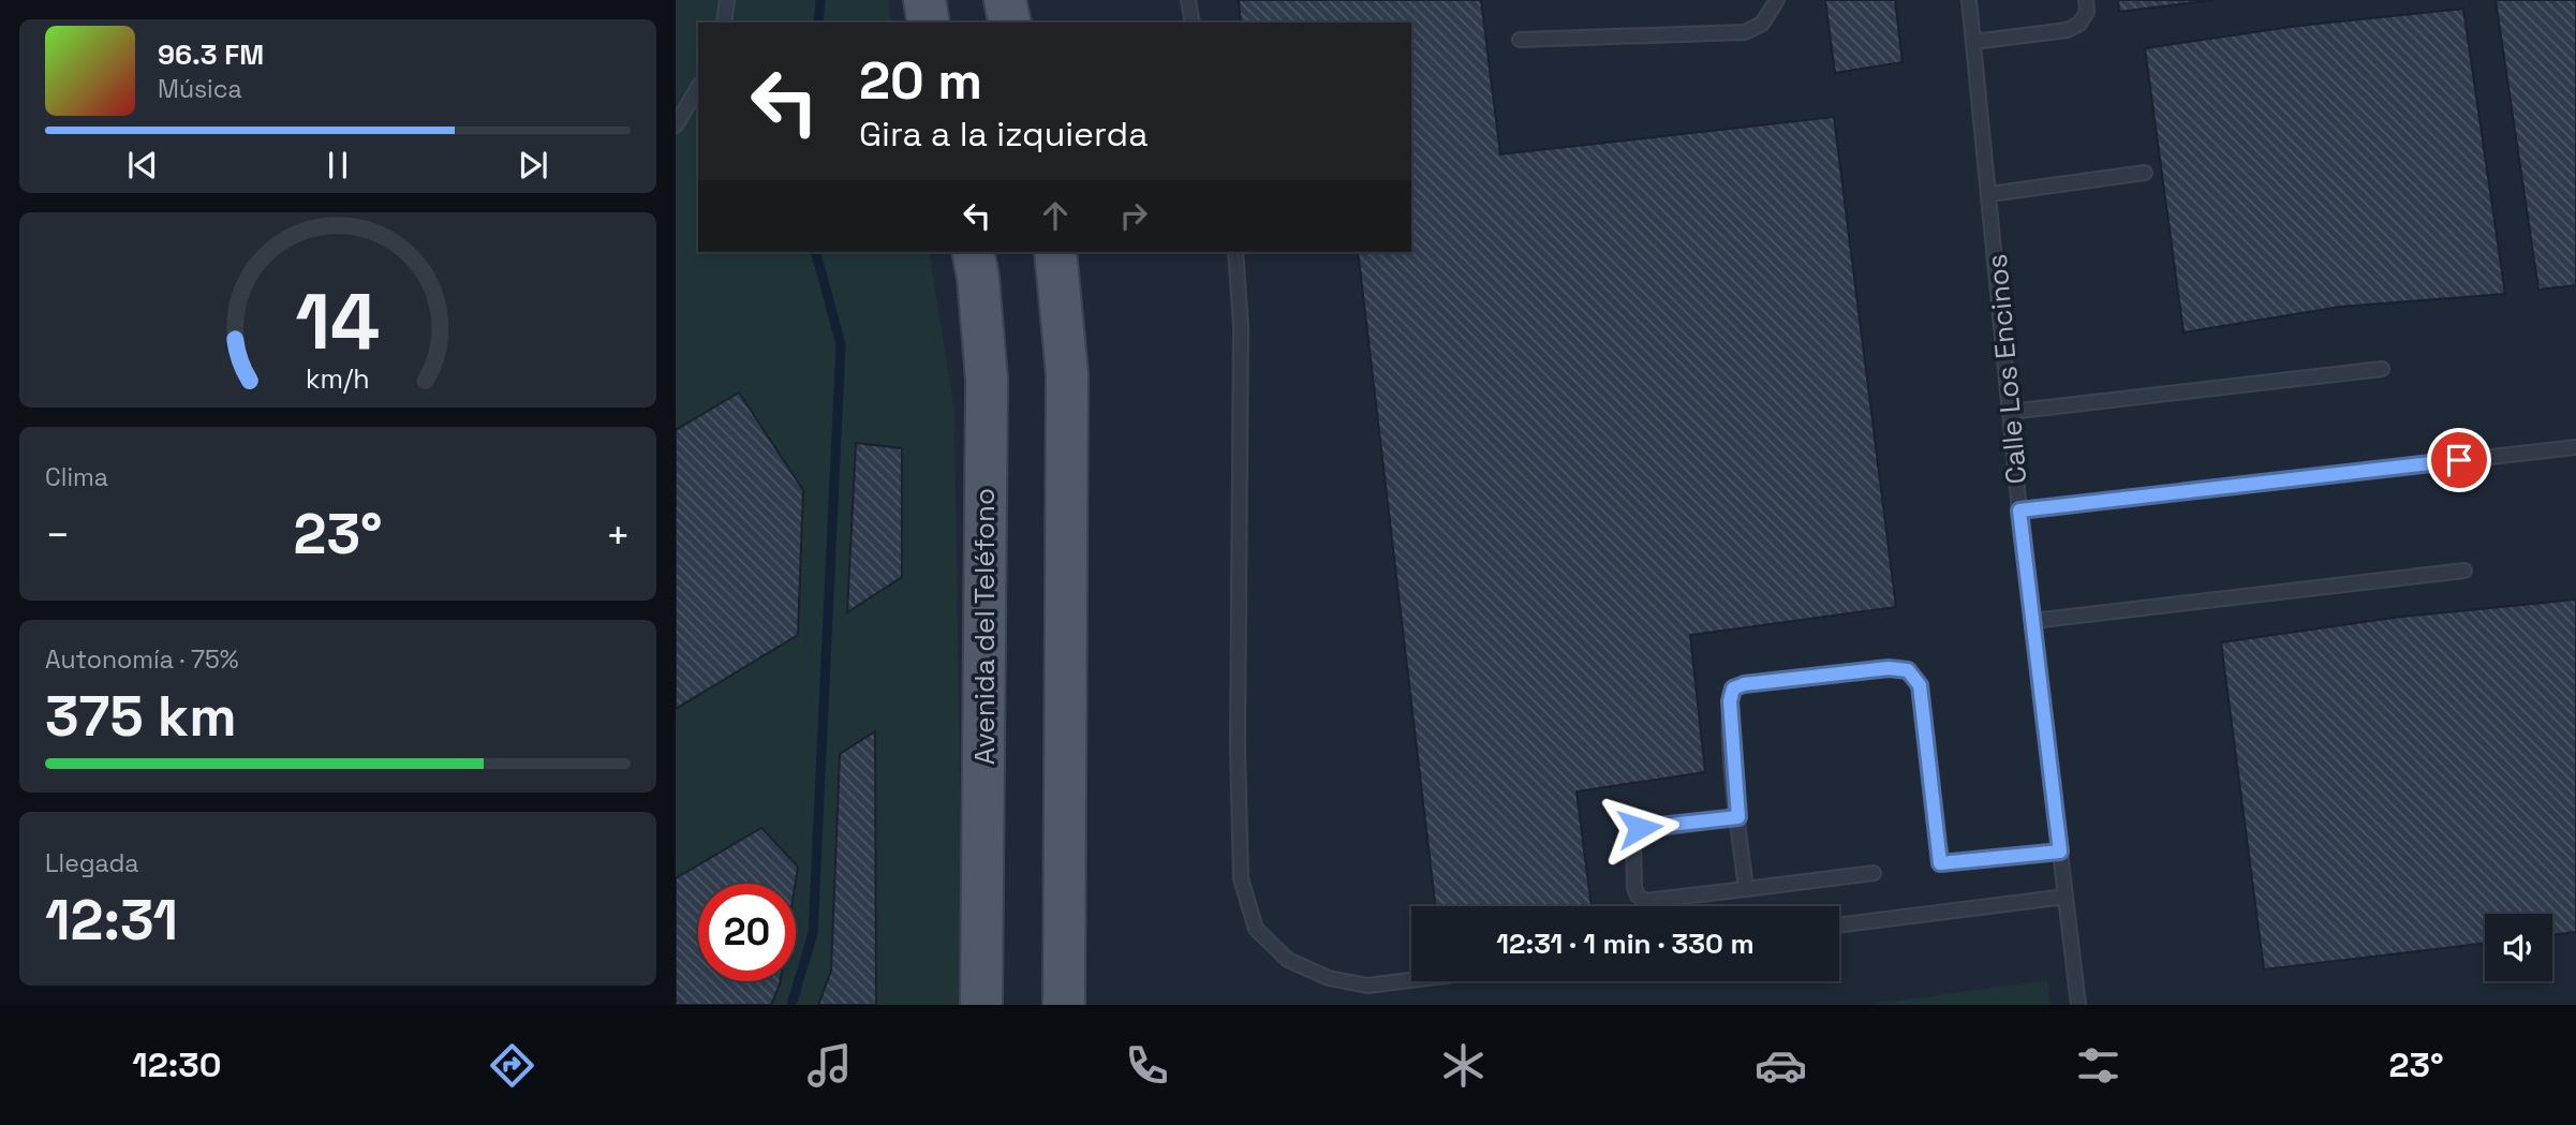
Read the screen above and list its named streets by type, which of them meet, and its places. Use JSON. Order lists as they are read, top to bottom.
{
  "streets": {
    "main road": ["Avenida del Teléfono"],
    "lane": ["Calle Los Encinos"]
  },
  "page": {
    "turn": ["20 m", "Gira a la izquierda"],
    "song": ["96.3 FM", "Música"],
    "tile": [
      "Clima",
      ["Autonomía · 75%", "375 km"],
      ["Llegada", "12:31"]
    ],
    "heat": ["−", "23°", "+"],
    "limit": "20",
    "trip": "12:31 · 1 min · 330 m",
    "tabs": ["12:30", "23°"],
    "gauge": ["14", "km/h"]
  }
}
